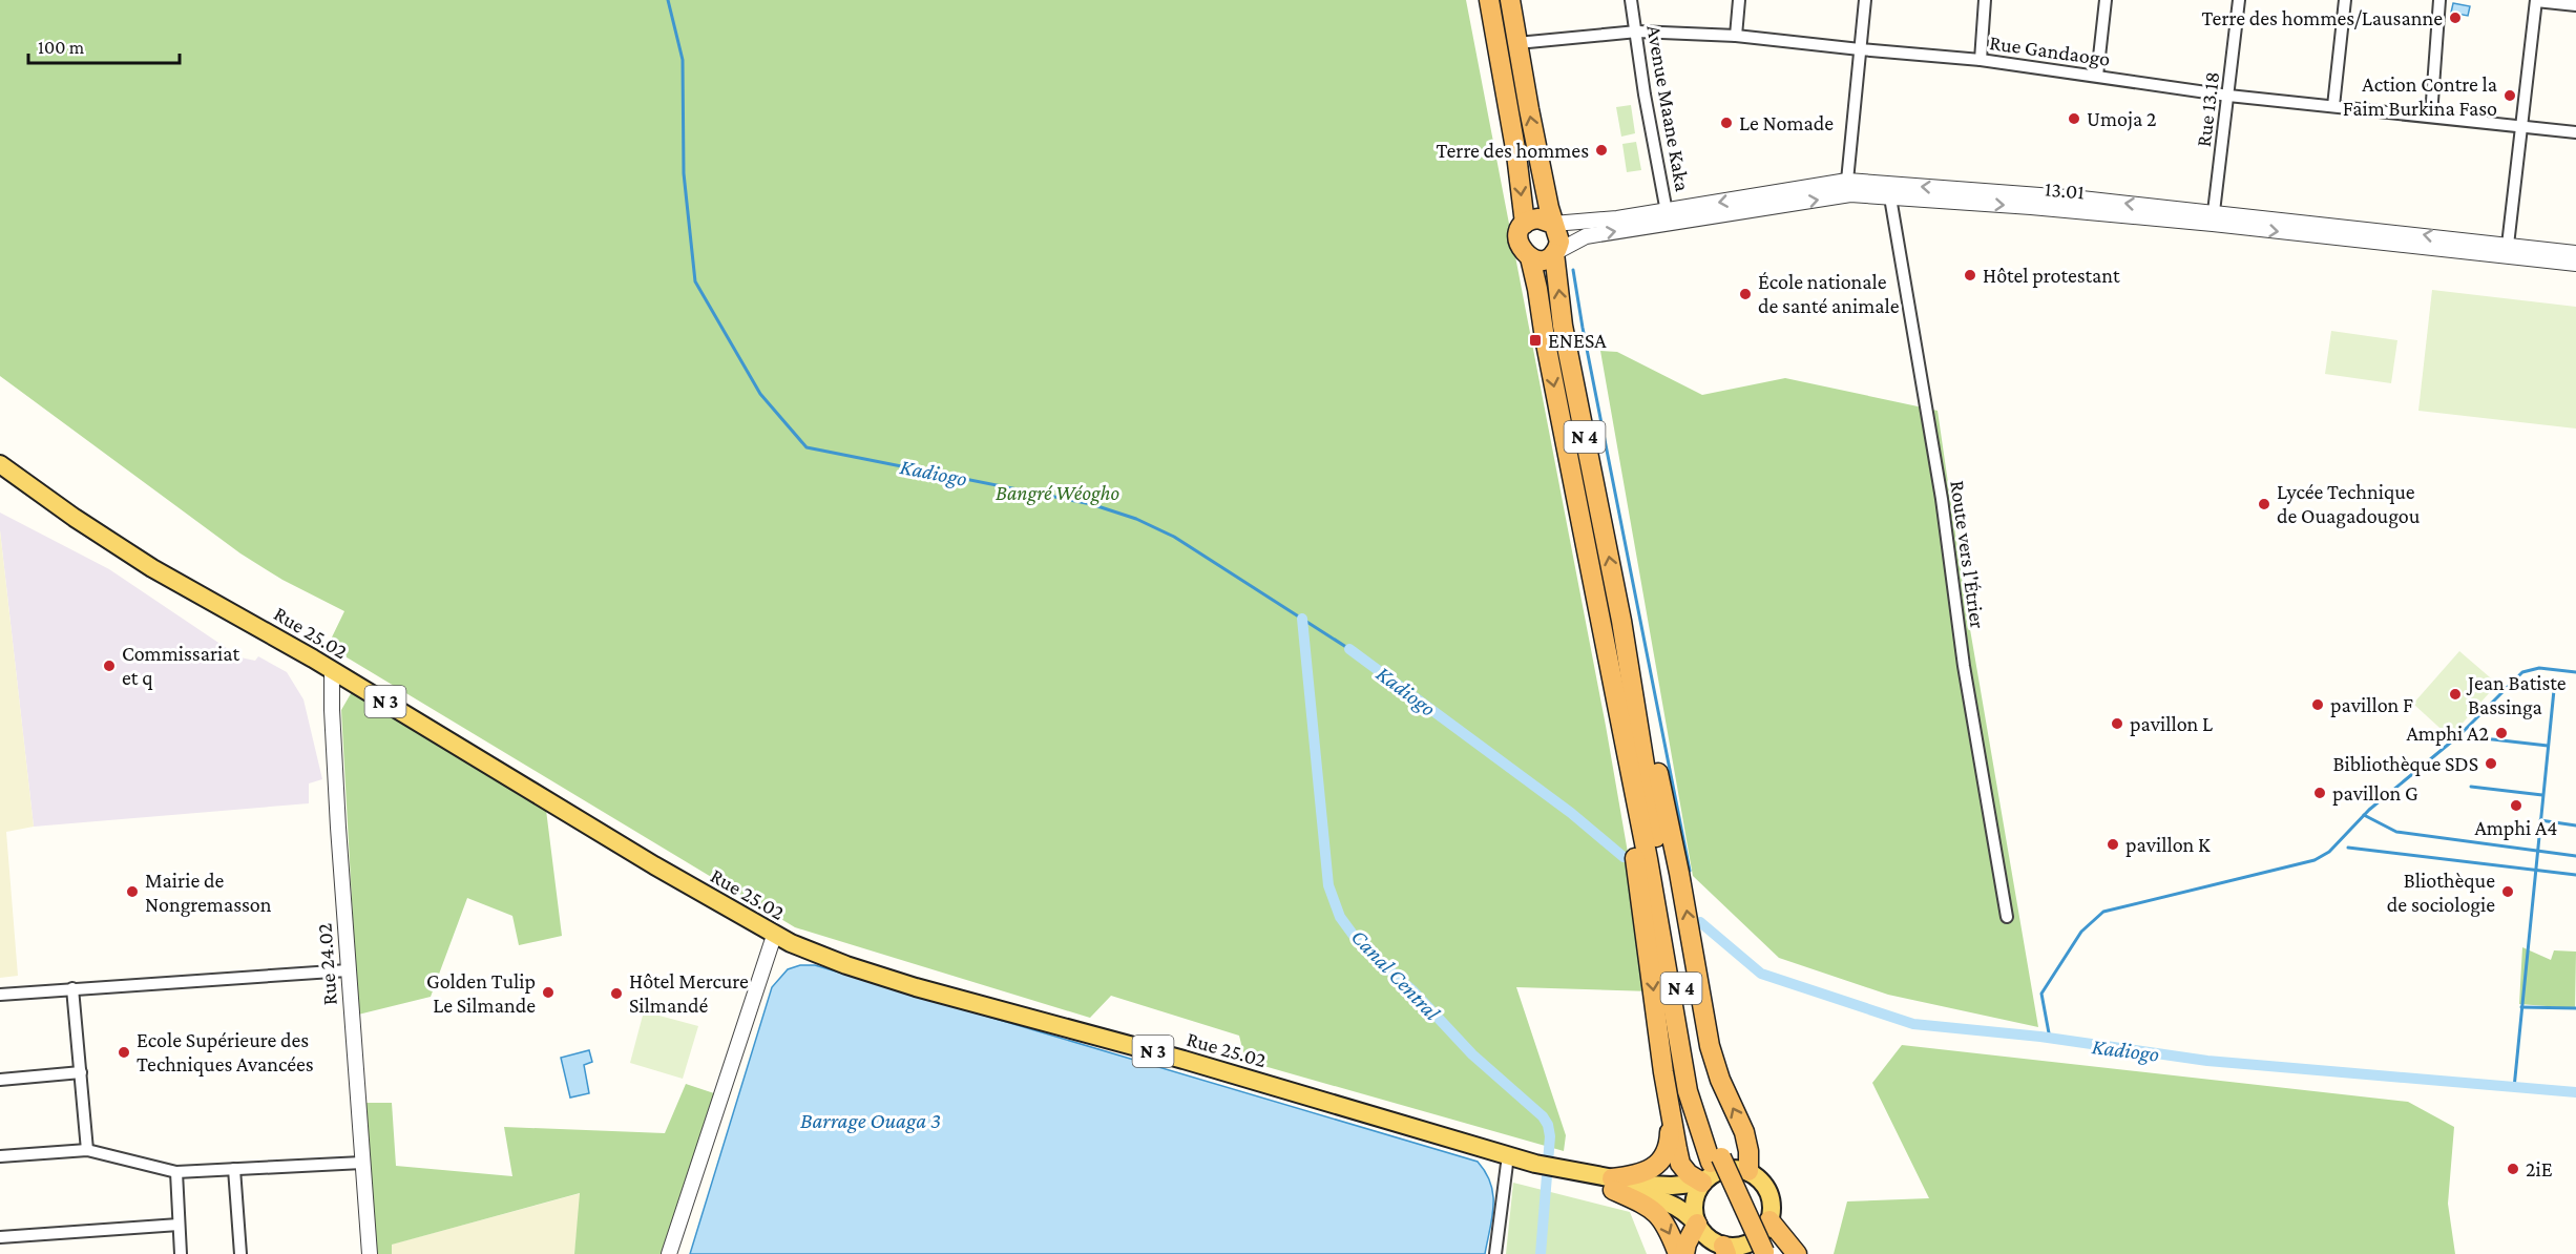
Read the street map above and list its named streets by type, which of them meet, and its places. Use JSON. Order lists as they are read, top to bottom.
{
  "streets": {
    "highway": ["N 4"],
    "main road": ["Rue 25.02", "N 3"],
    "street": [
      "Rue Gandaogo",
      "Avenue Maane Kaka",
      "Rue 13.18",
      "13.01",
      "Route vers l'Étrier",
      "Rue 24.02"
    ]
  },
  "crossings": [
    ["Rue Gandaogo", "Avenue Maane Kaka"],
    ["Rue Gandaogo", "Rue 13.18"],
    ["Rue Gandaogo", "N 4"],
    ["Avenue Maane Kaka", "13.01"],
    ["Rue 13.18", "13.01"],
    ["13.01", "N 4"],
    ["13.01", "Route vers l'Étrier"],
    ["Rue 25.02", "N 3"],
    ["Rue 25.02", "Rue 24.02"]
  ],
  "water": ["Kadiogo", "Canal Central", "Barrage Ouaga 3"],
  "parks": ["Bangré Wéogho"],
  "places": {
    "other": [
      "Terre des hommes/Lausanne",
      "Action Contre la Faim Burkina Faso",
      "Umoja 2",
      "Le Nomade",
      "Terre des hommes",
      "Hôtel protestant",
      "École nationale de santé animale",
      "Lycée Technique de Ouagadougou",
      "Commissariat et q",
      "Jean Batiste Bassinga",
      "pavillon F",
      "pavillon L",
      "Amphi A2",
      "Bibliothèque SDS",
      "pavillon G",
      "Amphi A4",
      "pavillon K",
      "Mairie de Nongremasson",
      "Bliothèque de sociologie",
      "Golden Tulip Le Silmande",
      "Hôtel Mercure Silmandé",
      "Ecole Supérieure des Techniques Avancées",
      "2iE"
    ],
    "transit": ["ENESA"]
  },
  "scale_bar": "100 m"
}
